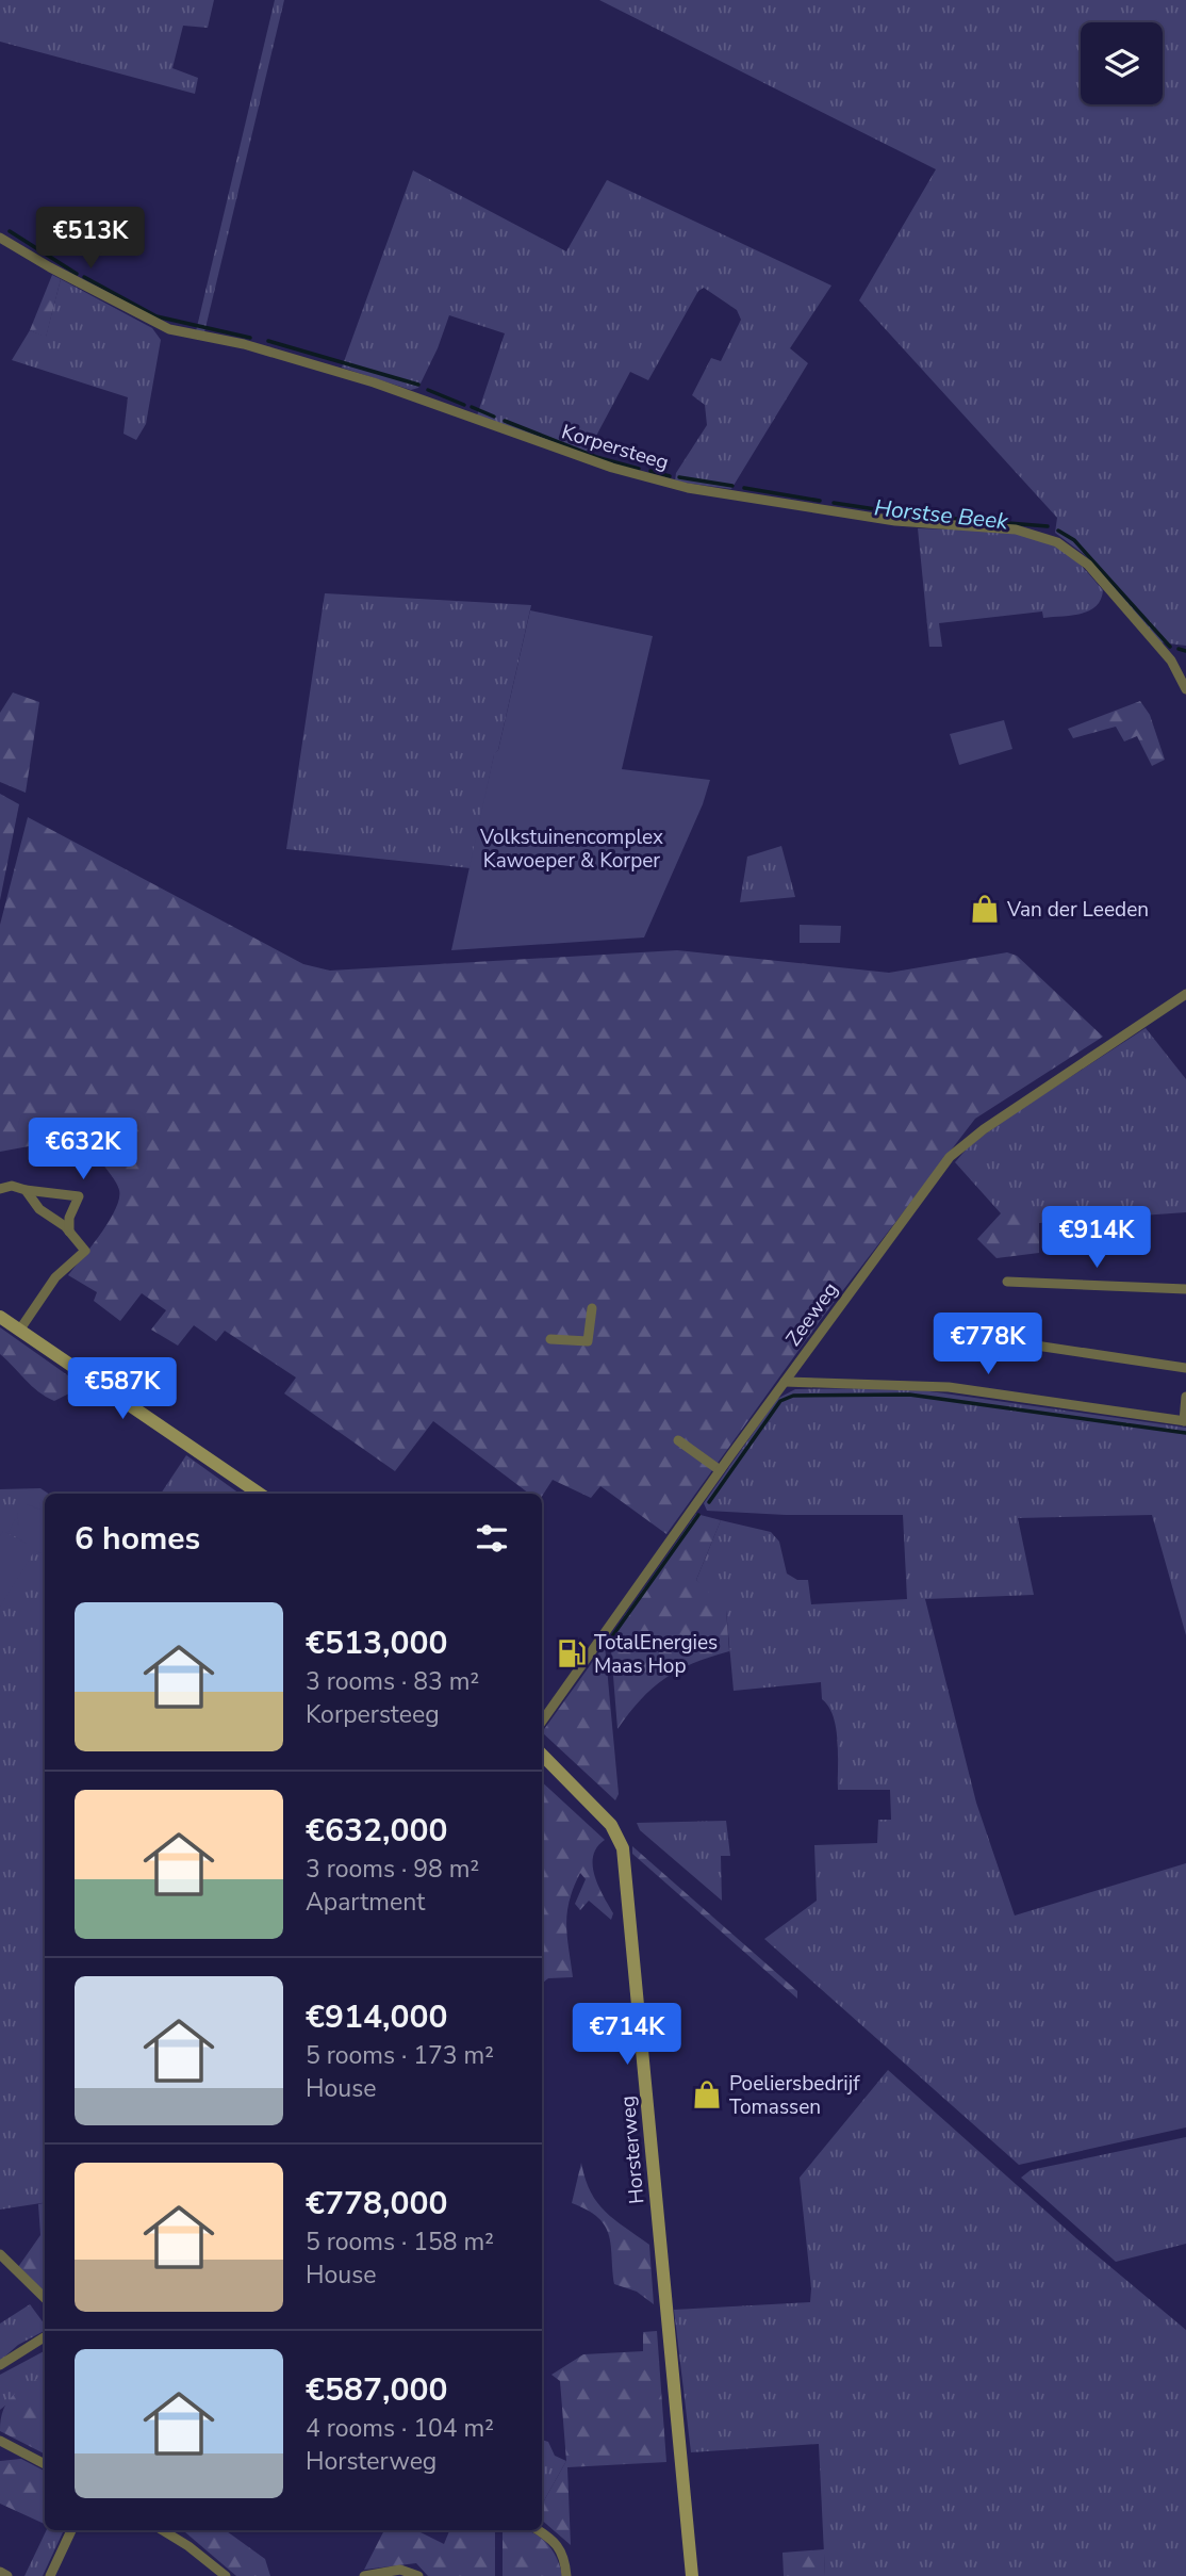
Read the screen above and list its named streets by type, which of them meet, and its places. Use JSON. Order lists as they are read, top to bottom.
{
  "streets": {
    "main road": ["Horsterweg"],
    "street": ["Korpersteeg", "Zeeweg"]
  },
  "water": ["Horstse Beek"],
  "parks": ["Volkstuinencomplex Kawoeper & Korper"],
  "places": {
    "shop": ["Van der Leeden", "Poeliersbedrijf Tomassen"],
    "fuel station": ["TotalEnergies Maas Hop"]
  },
  "page": {
    "price": [
      "€513K",
      "€632K",
      "€914K",
      "€778K",
      "€587K",
      "€714K"
    ],
    "heading": "6 homes",
    "list": [
      {
        "name": "€513,000",
        "note": "3 rooms · 83 m² · Korpersteeg"
      },
      {
        "name": "€632,000",
        "note": "3 rooms · 98 m² · Apartment"
      },
      {
        "name": "€914,000",
        "note": "5 rooms · 173 m² · House"
      },
      {
        "name": "€778,000",
        "note": "5 rooms · 158 m² · House"
      },
      {
        "name": "€587,000",
        "note": "4 rooms · 104 m² · Horsterweg"
      }
    ]
  }
}
